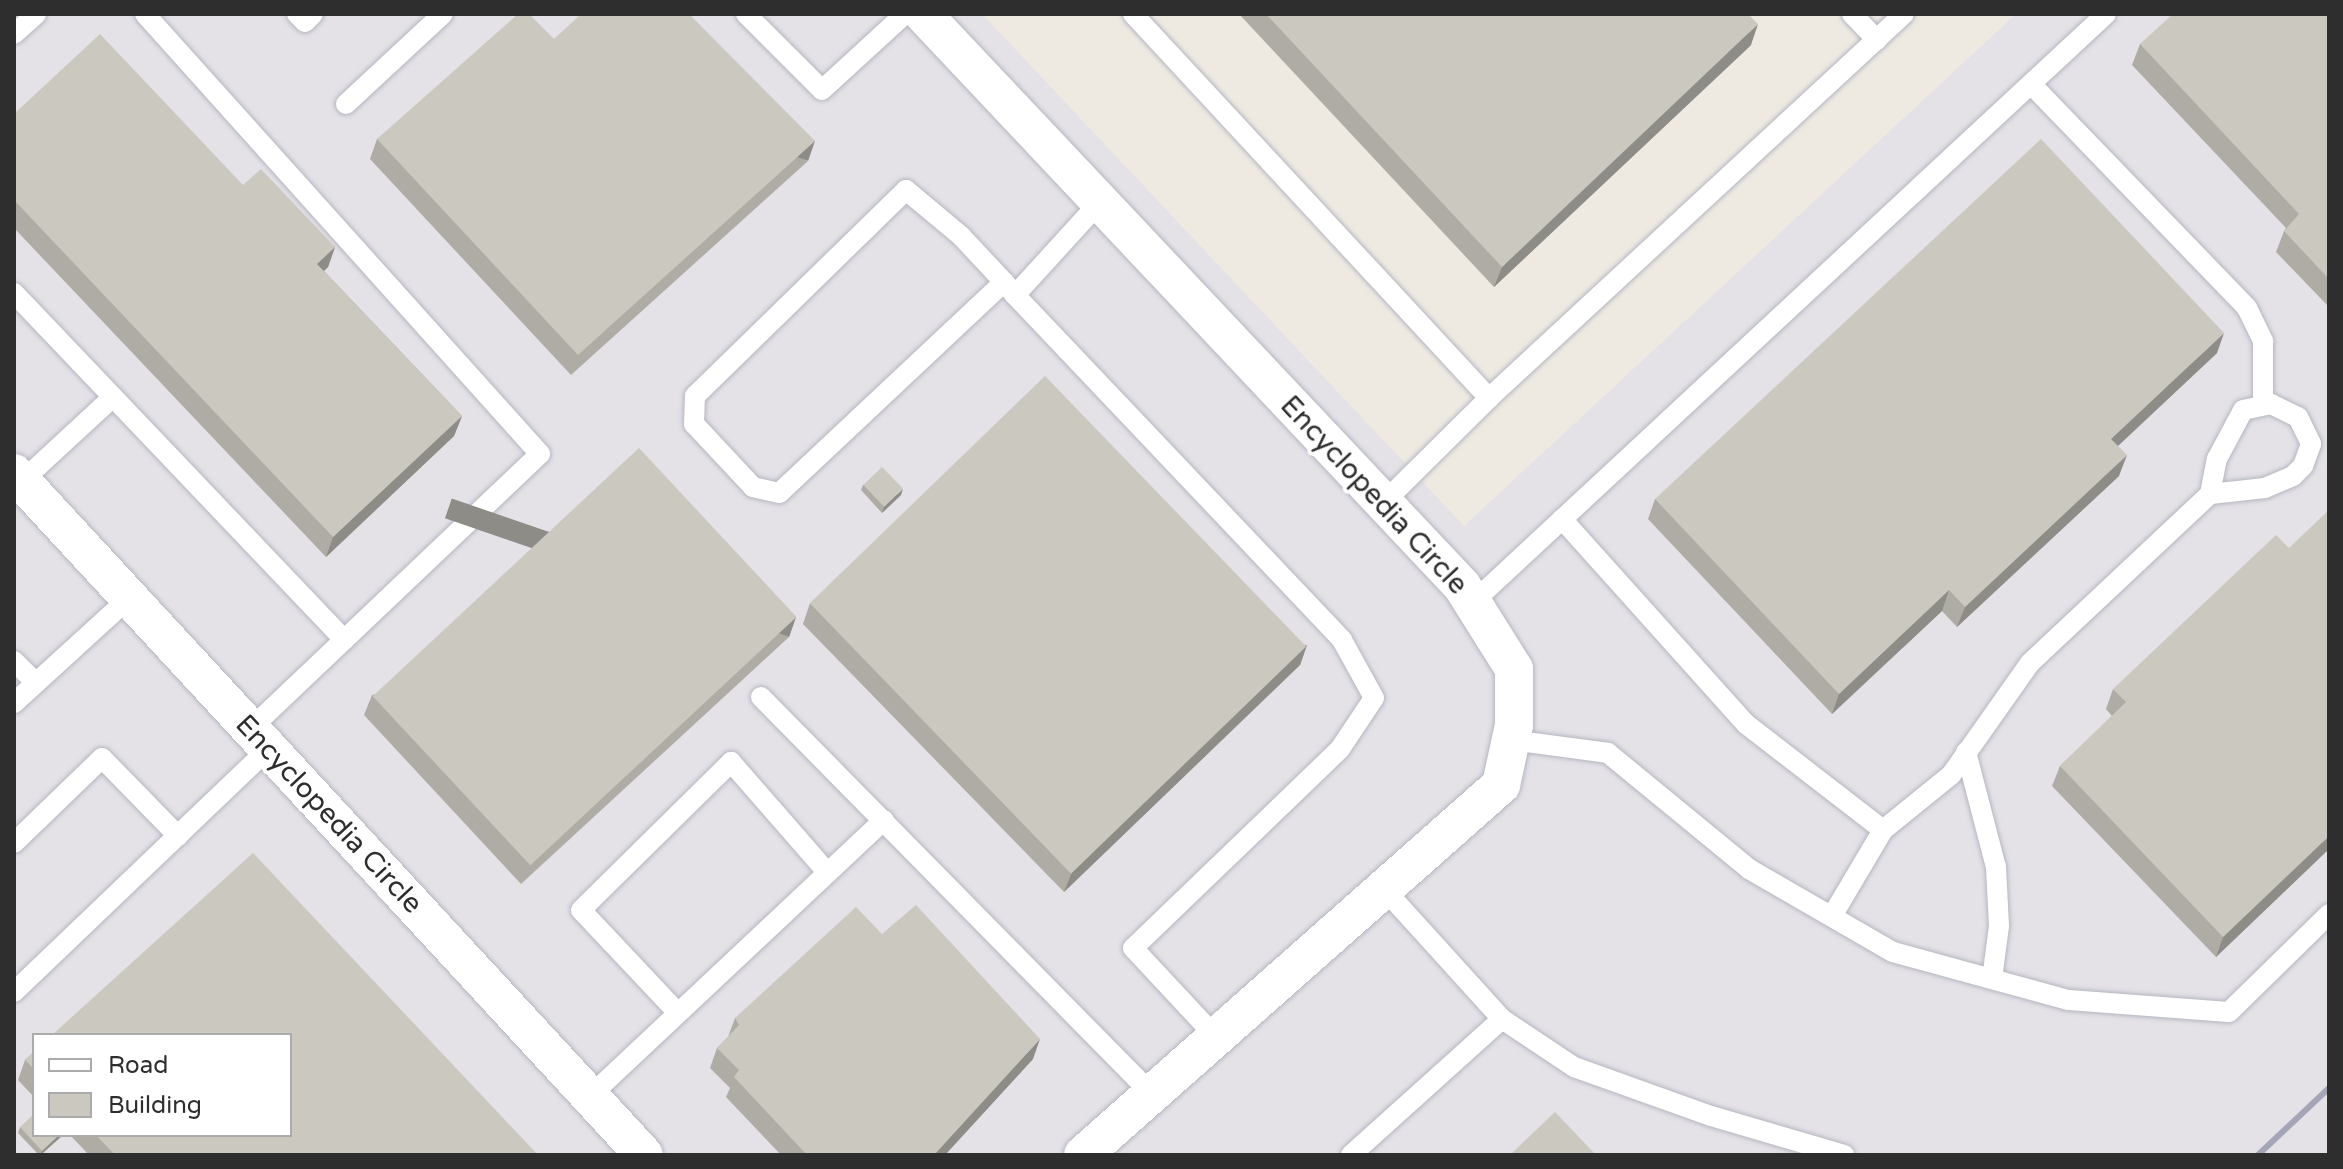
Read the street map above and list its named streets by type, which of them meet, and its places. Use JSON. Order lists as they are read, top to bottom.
{
  "streets": {
    "street": ["Encyclopedia Circle"]
  },
  "legend": ["Road", "Building"]
}
